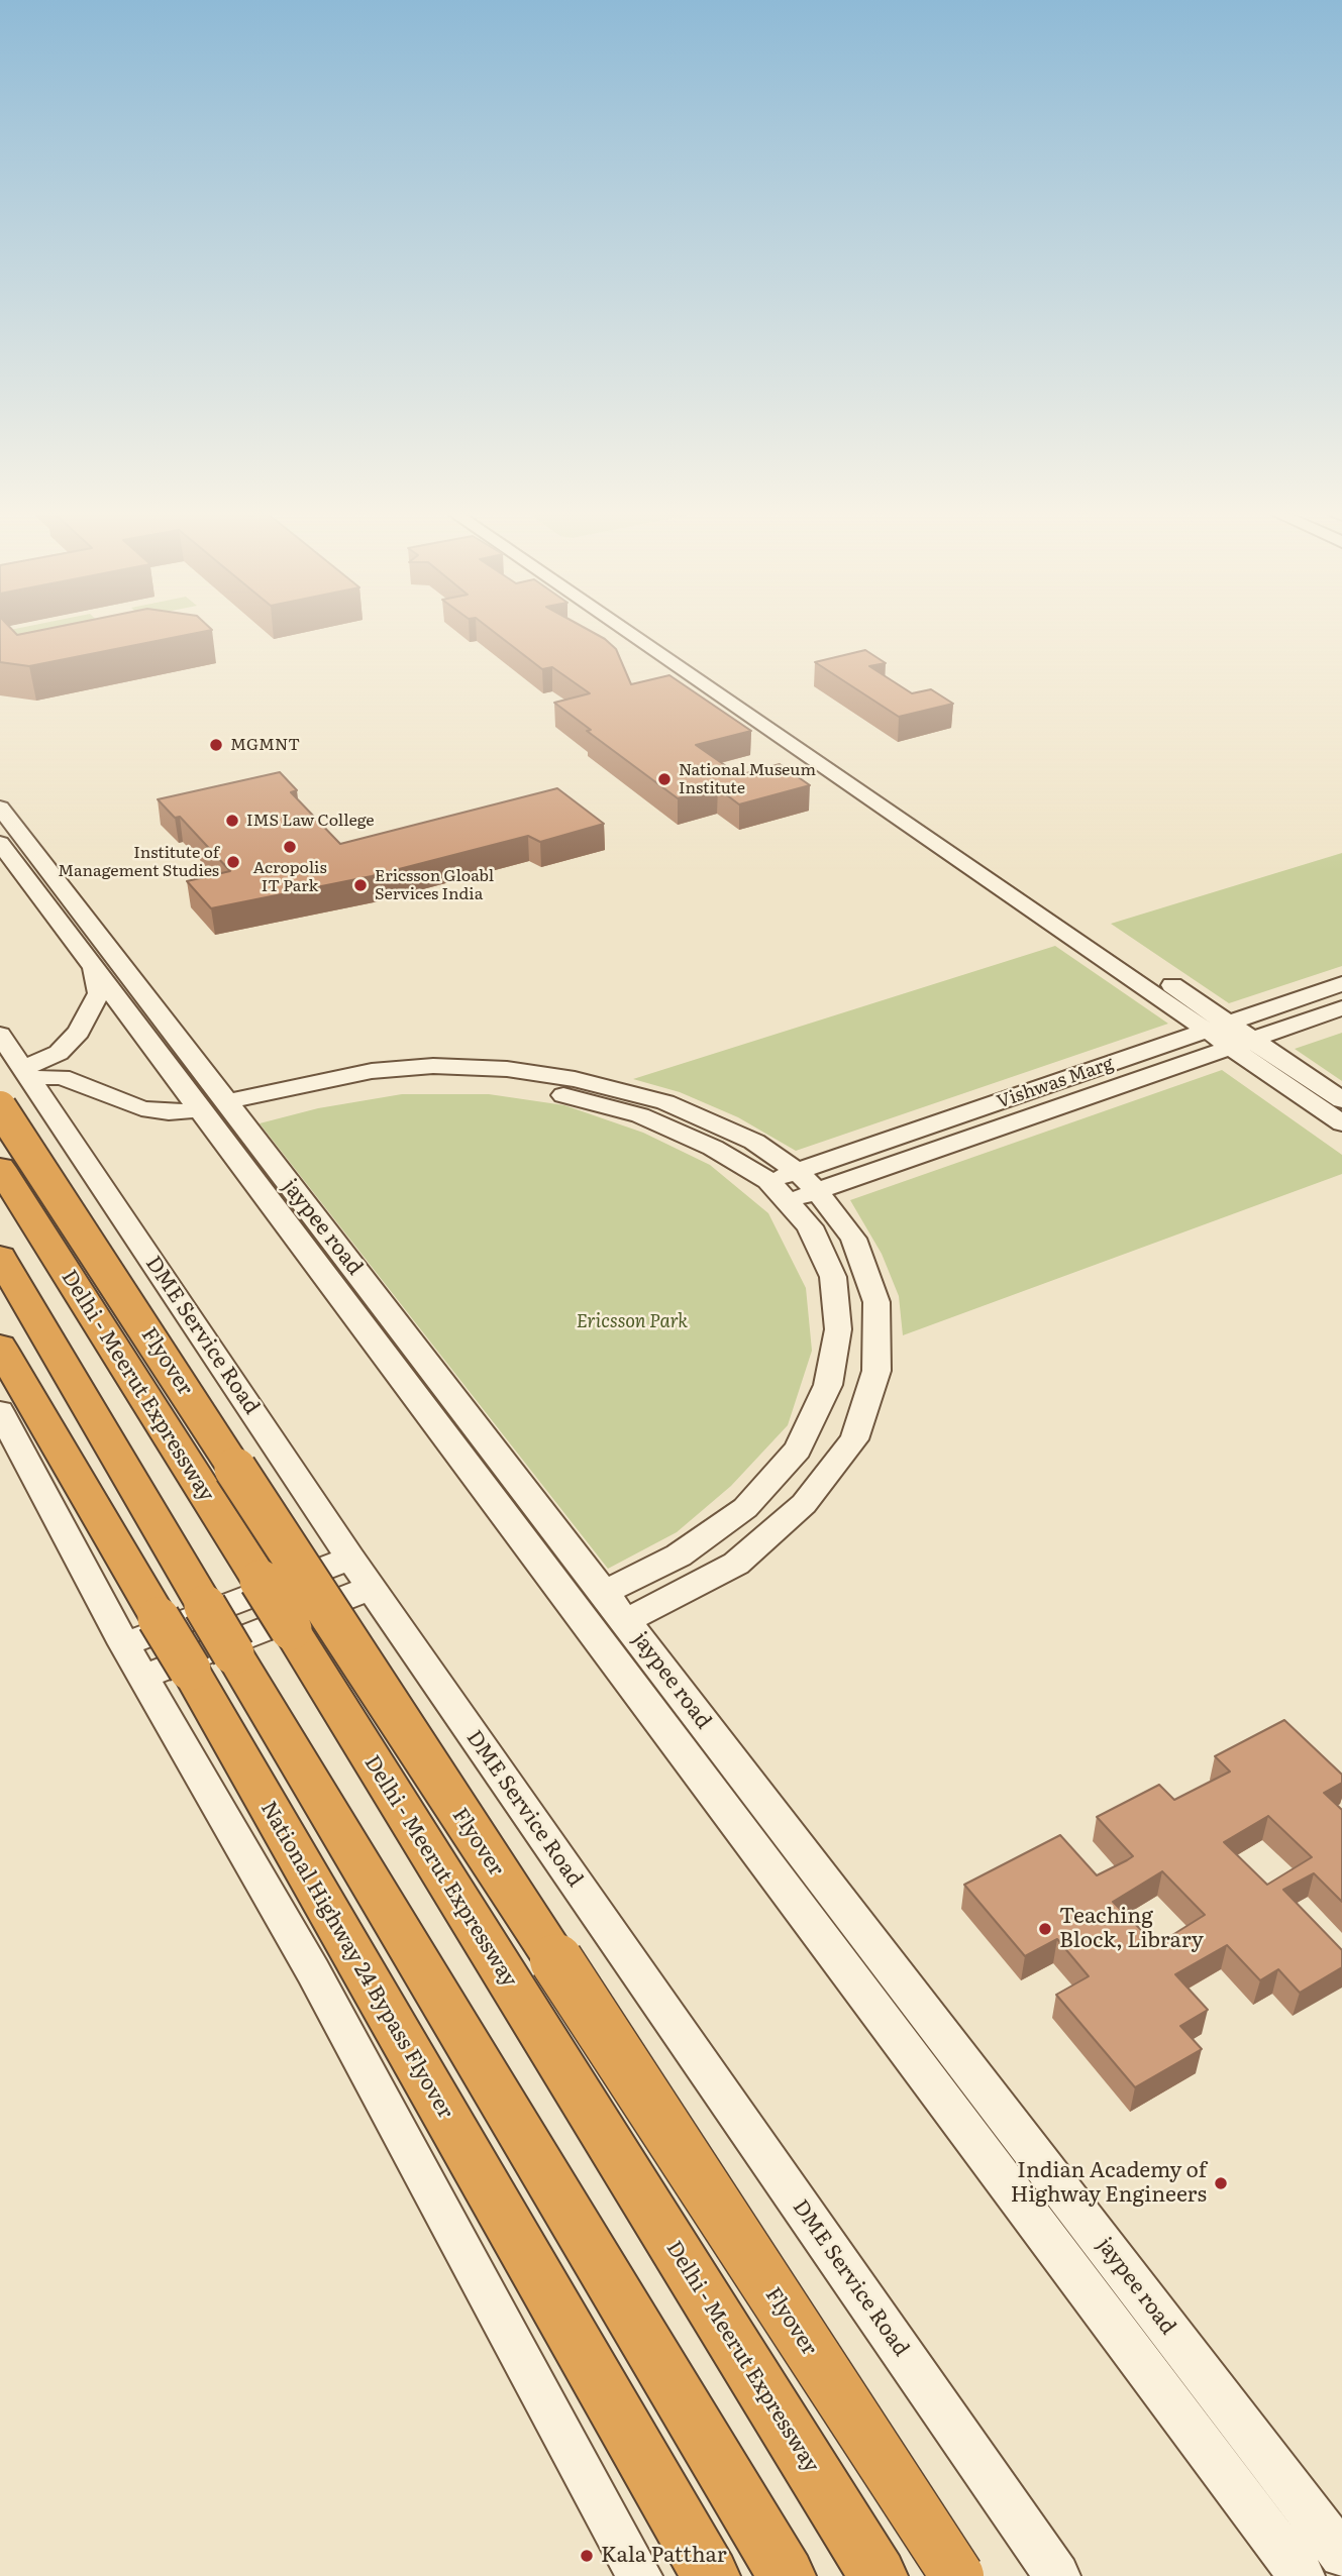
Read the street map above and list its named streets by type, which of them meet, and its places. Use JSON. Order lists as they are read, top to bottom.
{
  "streets": {
    "highway": ["Flyover", "Delhi - Meerut Expressway", "National Highway 24 Bypass Flyover"],
    "street": ["Vishwas Marg", "jaypee road", "DME Service Road"]
  },
  "parks": ["Ericsson Park"],
  "places": [
    "MGMNT",
    "National Museum Institute",
    "IMS Law College",
    "Acropolis IT Park",
    "Institute of Management Studies",
    "Ericsson Gloabl Services India",
    "Teaching Block, Library",
    "Indian Academy of Highway Engineers",
    "Kala Patthar"
  ]
}
